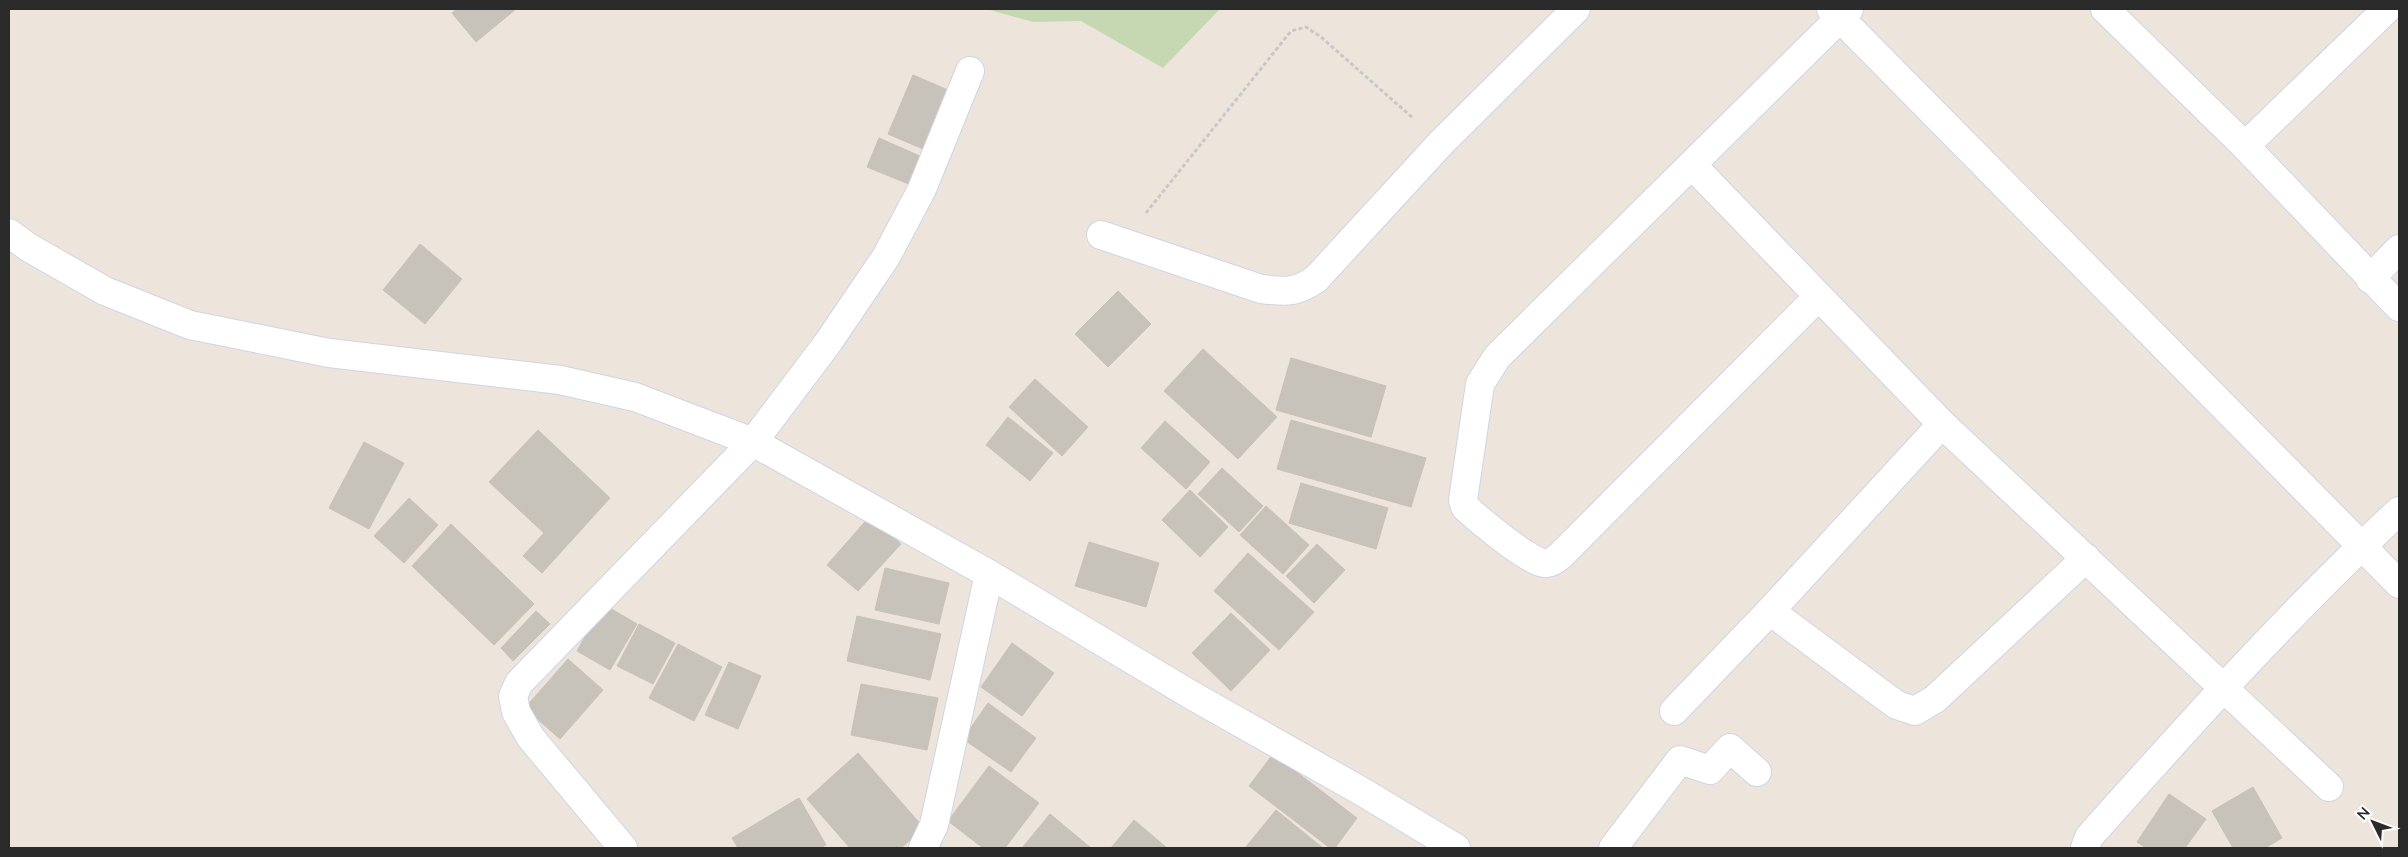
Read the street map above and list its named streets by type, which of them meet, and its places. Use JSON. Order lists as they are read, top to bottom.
{
  "north": "top left"
}
